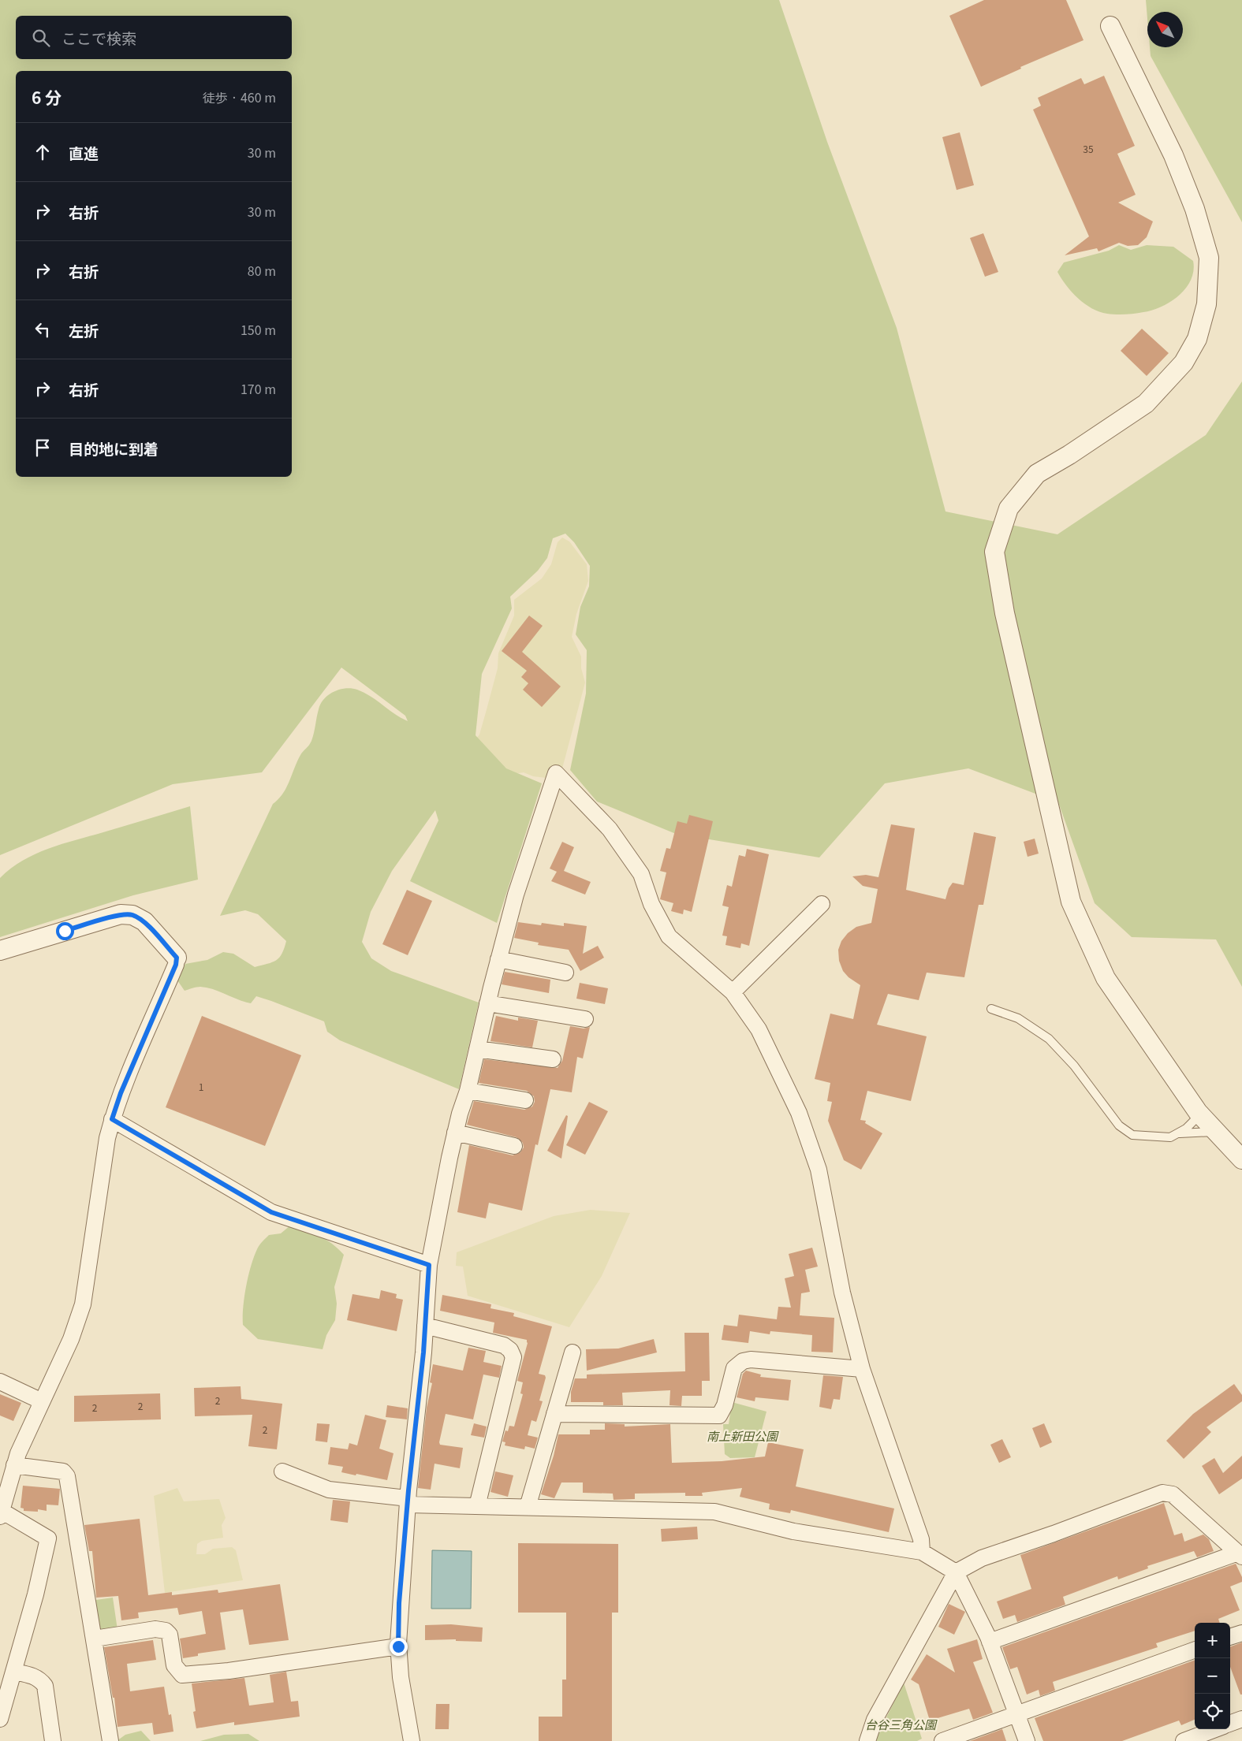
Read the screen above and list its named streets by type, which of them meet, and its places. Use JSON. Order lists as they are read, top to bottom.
{
  "parks": ["南上新田公園", "台谷三角公園"],
  "house_numbers": [
    "35",
    "1",
    "2",
    "2",
    "2",
    "2"
  ],
  "north": "top left",
  "page": {
    "search": "ここで検索",
    "heading": ["6 分", "徒歩 · 460 m"],
    "list": [
      ["直進", "30 m"],
      ["右折", "30 m"],
      ["右折", "80 m"],
      ["左折", "150 m"],
      ["右折", "170 m"],
      "目的地に到着"
    ],
    "map_buttons": ["+", "−"]
  }
}
